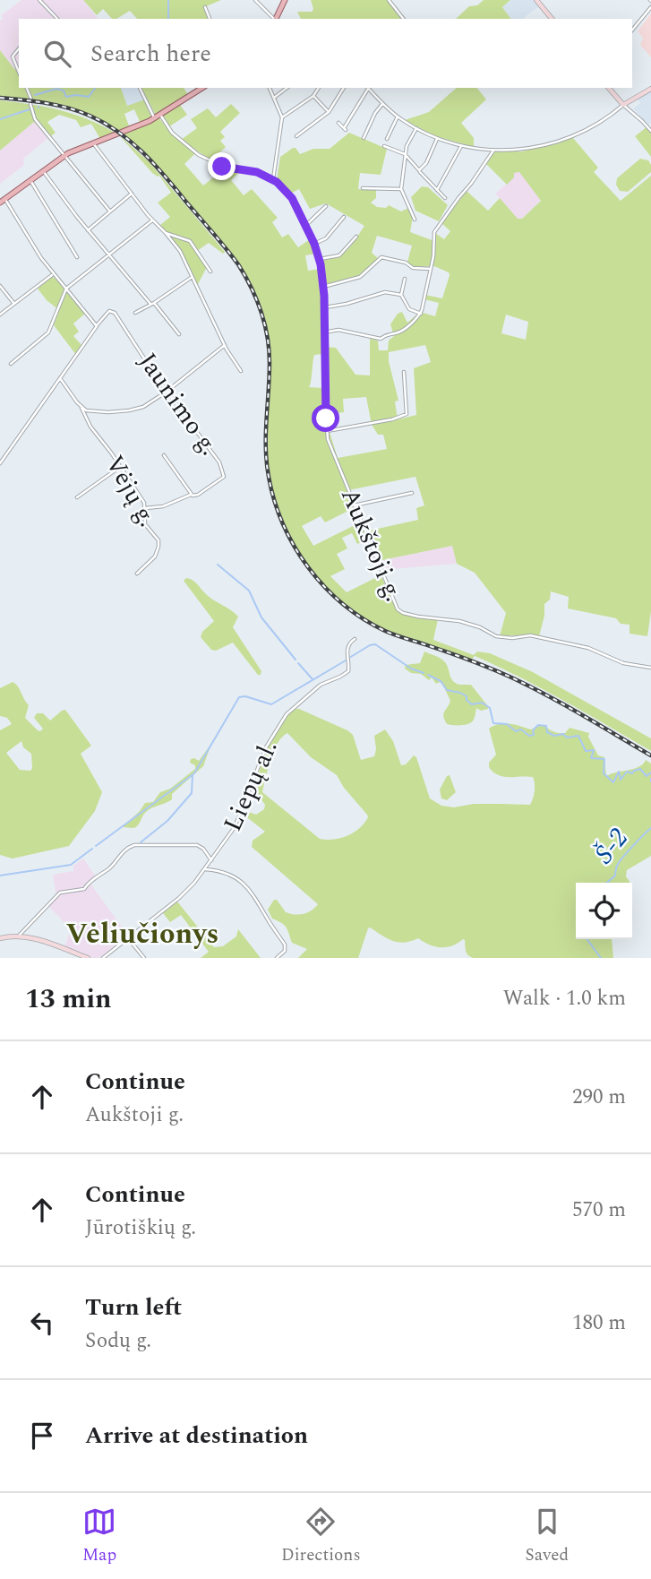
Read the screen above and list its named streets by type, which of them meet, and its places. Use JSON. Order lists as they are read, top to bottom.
{
  "streets": {
    "street": [
      "Jaunimo g.",
      "Vėjų g.",
      "Aukštoji g.",
      "Liepų al."
    ]
  },
  "districts": ["Vėliučionys"],
  "water": ["Š-2"],
  "page": {
    "search": "Search here",
    "heading": ["13 min", "Walk · 1.0 km"],
    "list": [
      ["Continue", "Aukštoji g.", "290 m"],
      ["Continue", "Jūrotiškių g.", "570 m"],
      ["Turn left", "Sodų g.", "180 m"],
      "Arrive at destination"
    ],
    "nav": ["Map", "Directions", "Saved"]
  }
}
